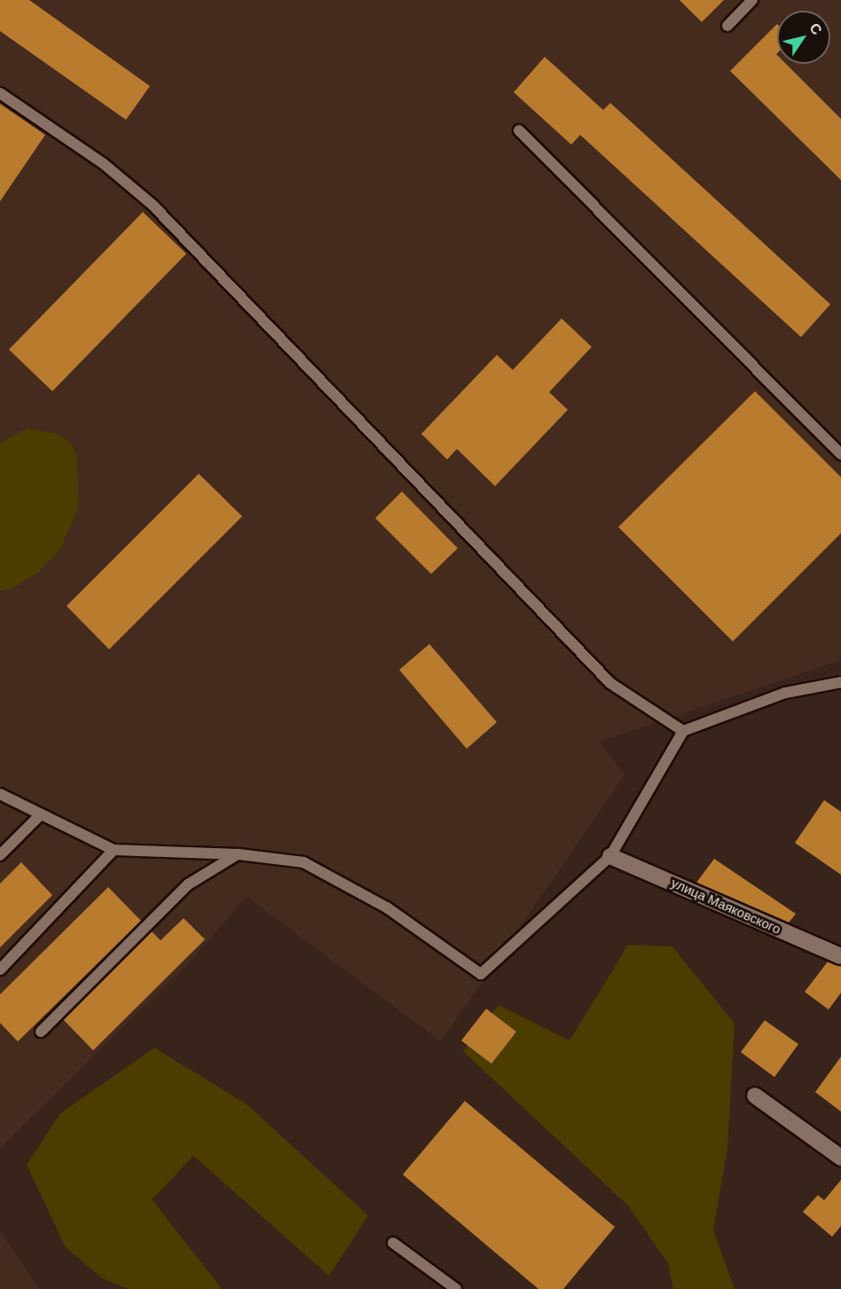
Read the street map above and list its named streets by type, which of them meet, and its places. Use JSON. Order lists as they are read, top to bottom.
{
  "streets": {
    "street": ["улица Маяковского"]
  },
  "north": "top right"
}
